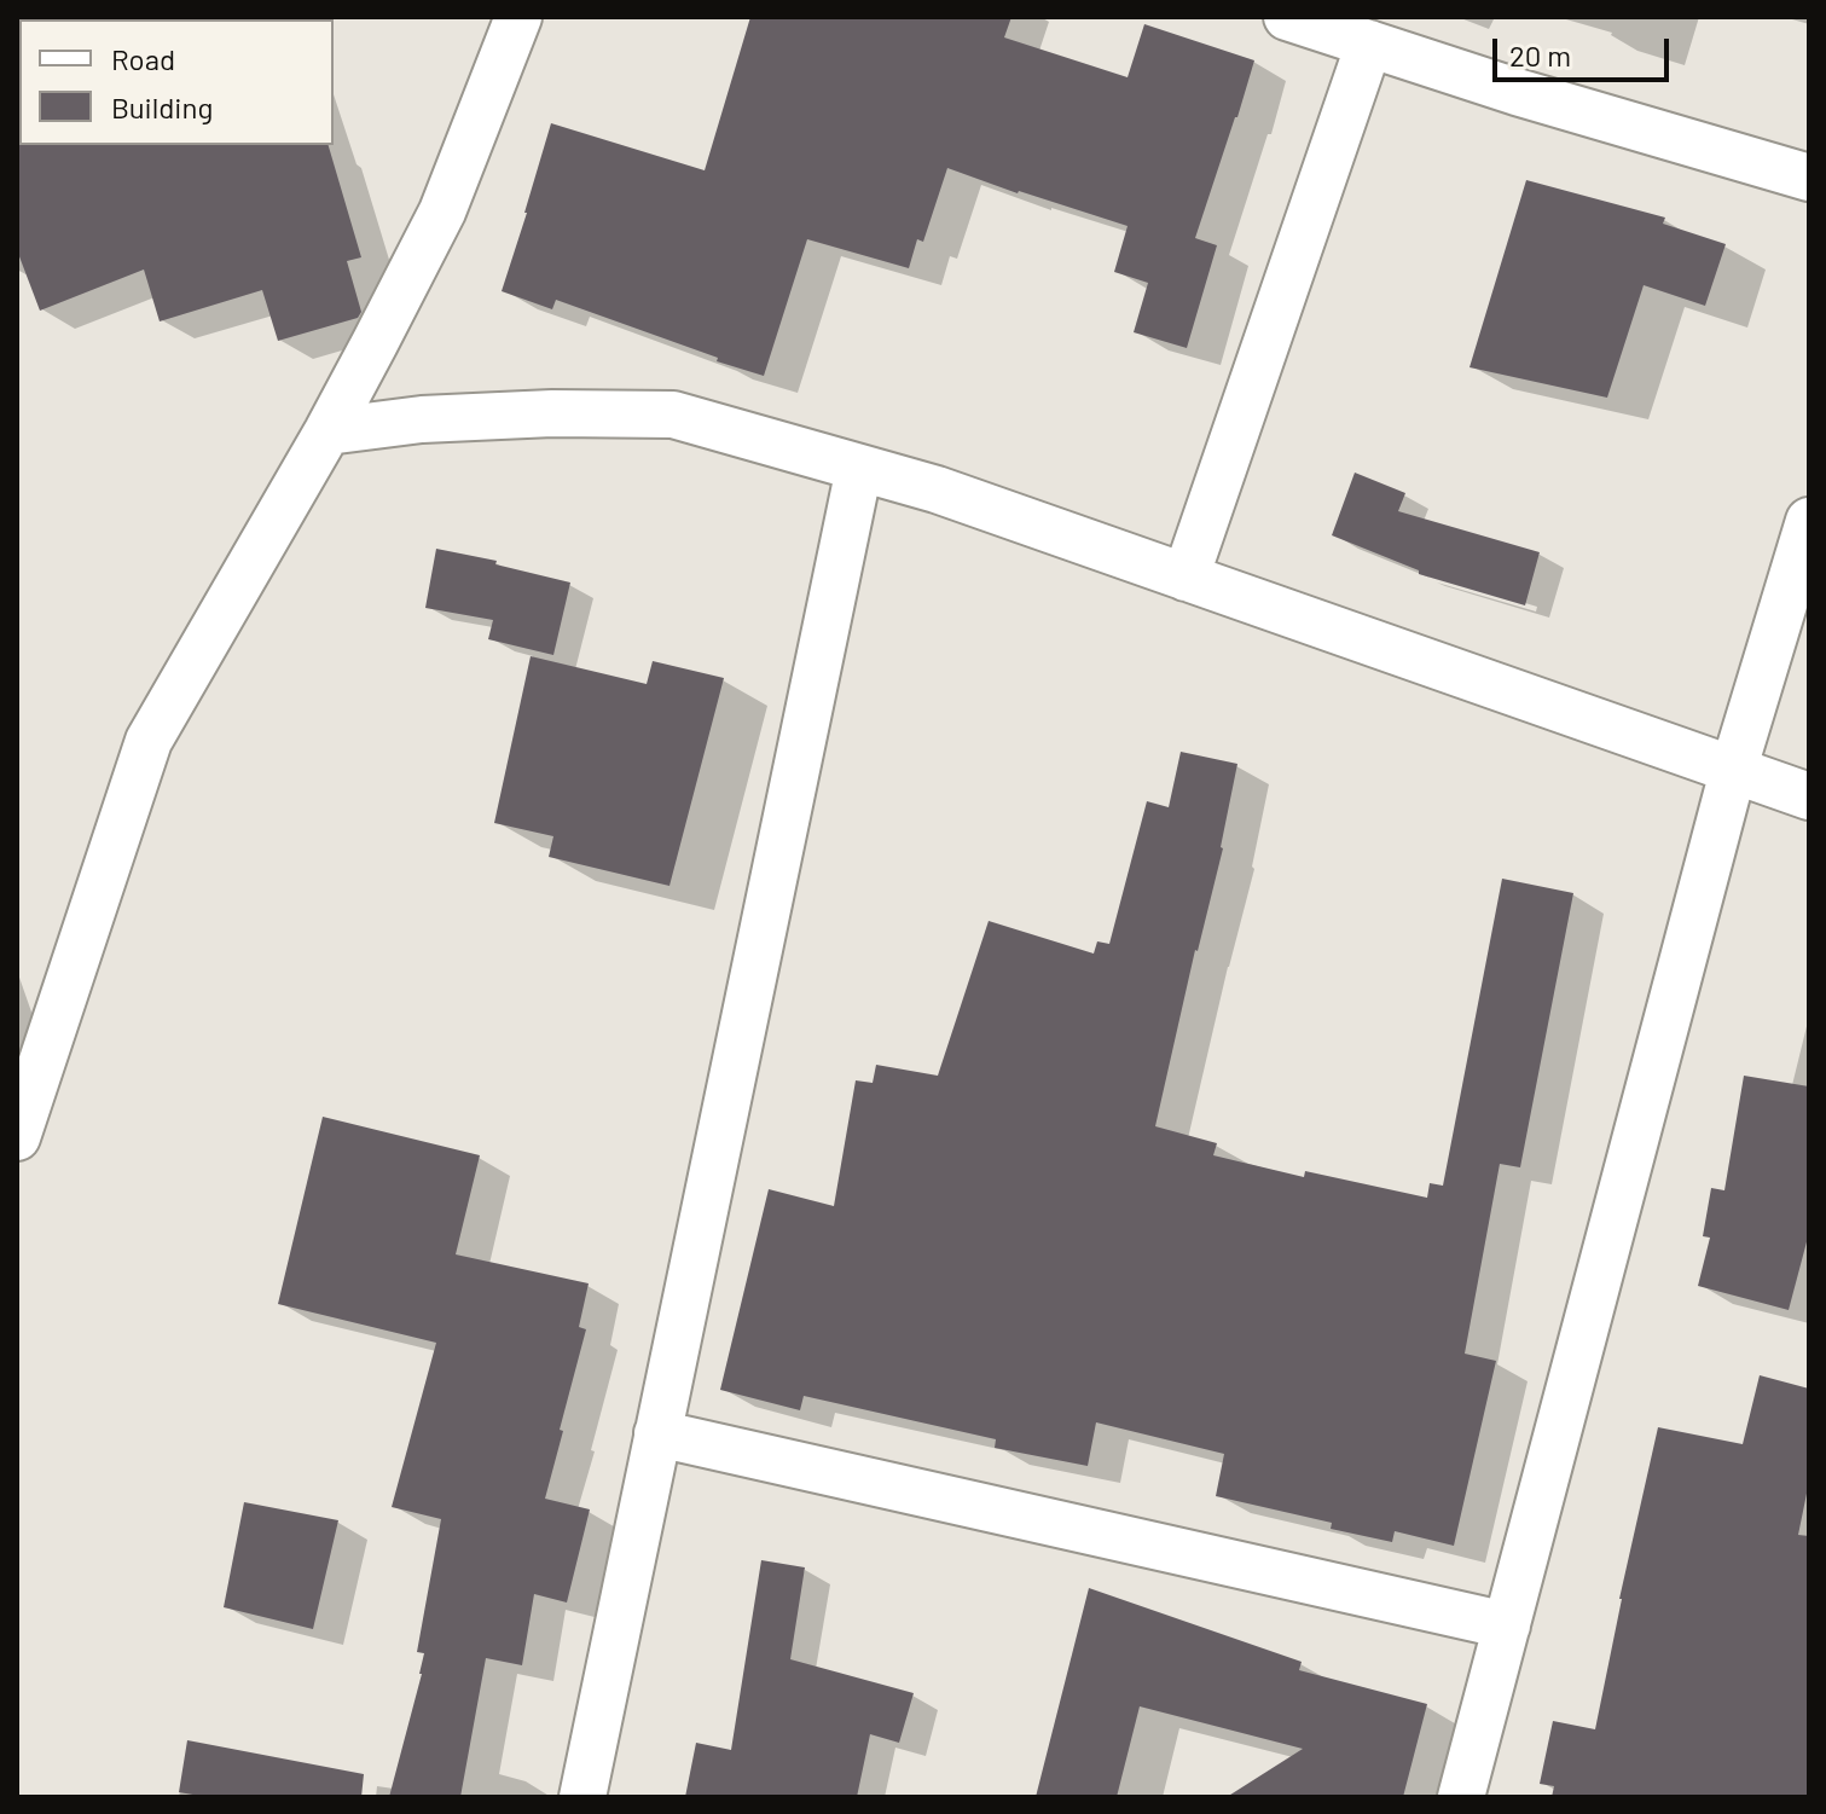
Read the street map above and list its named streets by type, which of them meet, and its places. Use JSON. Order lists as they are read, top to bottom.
{
  "legend": ["Road", "Building"],
  "scale_bar": "20 m"
}
